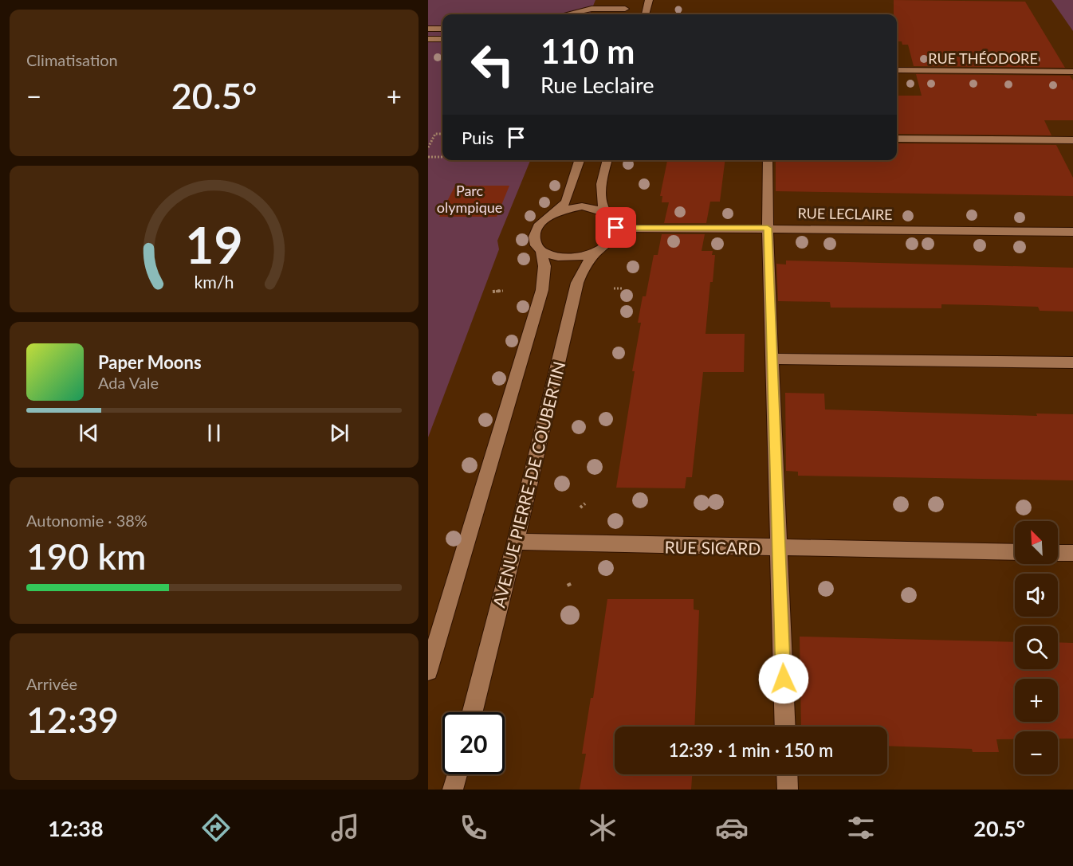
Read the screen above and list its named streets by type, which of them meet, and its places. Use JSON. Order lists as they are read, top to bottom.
{
  "streets": {
    "street": [
      "RUE THÉODORE",
      "RUE LECLAIRE",
      "AVENUE PIERRE-DE COUBERTIN",
      "RUE SICARD"
    ]
  },
  "crossings": [
    ["RUE LECLAIRE", "AVENUE PIERRE-DE COUBERTIN"],
    ["AVENUE PIERRE-DE COUBERTIN", "RUE SICARD"]
  ],
  "parks": ["Parc olympique"],
  "north": "top left",
  "page": {
    "tile": [
      "Climatisation",
      ["Autonomie · 38%", "190 km"],
      ["Arrivée", "12:39"]
    ],
    "turn": ["110 m", "Rue Leclaire"],
    "heat": ["−", "20.5°", "+"],
    "then": "Puis",
    "song": ["Paper Moons", "Ada Vale"],
    "map_buttons": ["+", "−"],
    "limit": "20",
    "trip": "12:39 · 1 min · 150 m",
    "tabs": ["12:38", "20.5°"],
    "gauge": ["19", "km/h"]
  }
}
